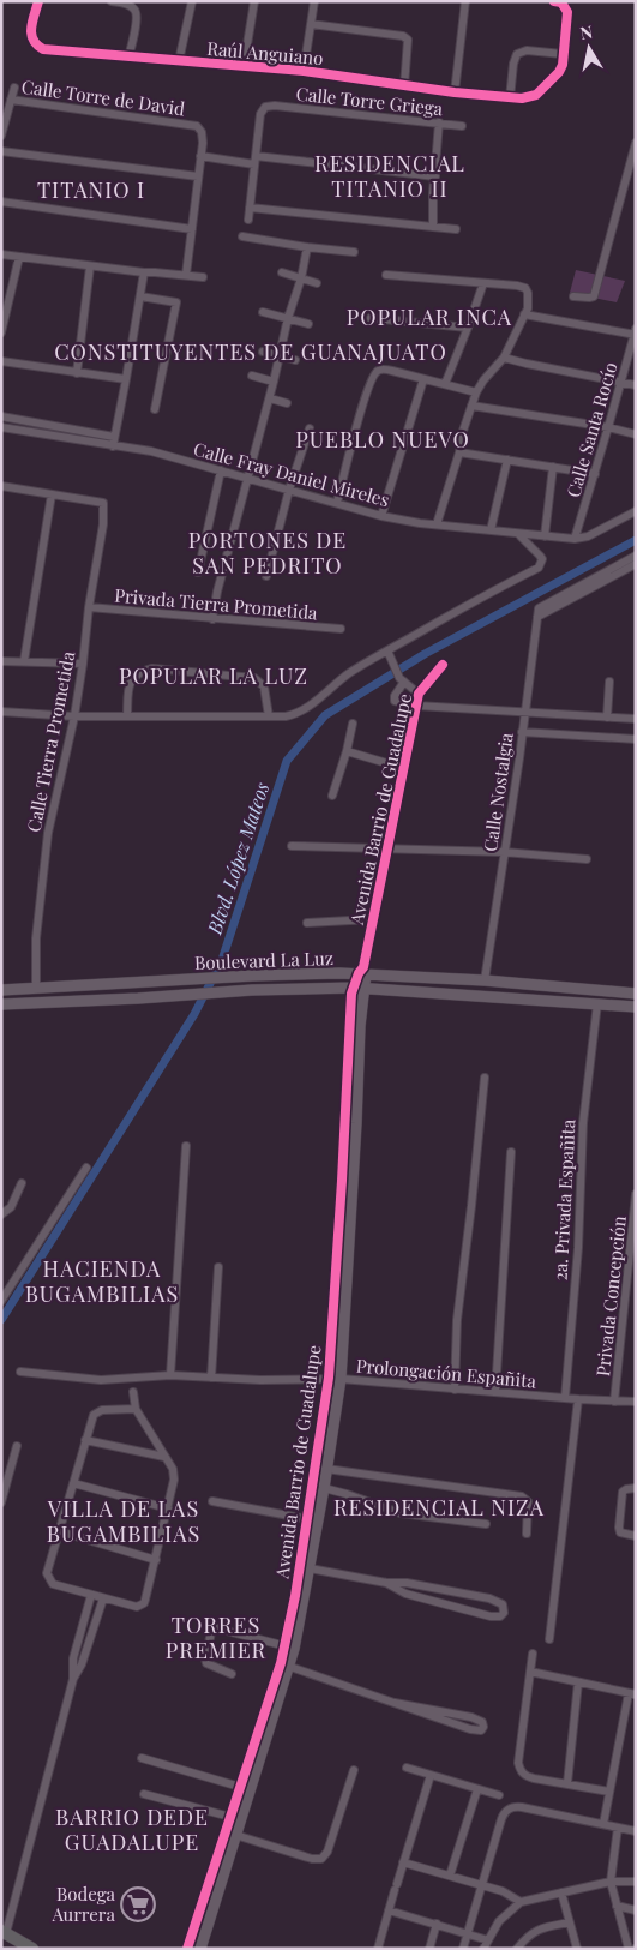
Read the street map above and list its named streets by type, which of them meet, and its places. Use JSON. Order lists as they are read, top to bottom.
{
  "streets": {
    "street": [
      "Raúl Anguiano",
      "Calle Torre de David",
      "Calle Torre Griega",
      "Calle Santa Rocío",
      "Calle Fray Daniel Mireles",
      "Privada Tierra Prometida",
      "Calle Tierra Prometida",
      "Calle Nostalgia",
      "Avenida Barrio de Guadalupe",
      "Boulevard La Luz",
      "2a. Privada Españita",
      "Privada Concepción",
      "Prolongación Españita"
    ]
  },
  "crossings": [
    ["Calle Santa Rocío", "Calle Fray Daniel Mireles"],
    ["Privada Tierra Prometida", "Calle Tierra Prometida"],
    ["Calle Tierra Prometida", "Boulevard La Luz"],
    ["Calle Nostalgia", "Boulevard La Luz"],
    ["Avenida Barrio de Guadalupe", "Boulevard La Luz"],
    ["Avenida Barrio de Guadalupe", "Prolongación Españita"],
    ["Boulevard La Luz", "2a. Privada Españita"],
    ["2a. Privada Españita", "Prolongación Españita"],
    ["Privada Concepción", "Prolongación Españita"]
  ],
  "districts": [
    "RESIDENCIAL TITANIO II",
    "TITANIO I",
    "POPULAR INCA",
    "CONSTITUYENTES DE GUANAJUATO",
    "PUEBLO NUEVO",
    "PORTONES DE SAN PEDRITO",
    "POPULAR LA LUZ",
    "HACIENDA BUGAMBILIAS",
    "RESIDENCIAL NIZA",
    "VILLA DE LAS BUGAMBILIAS",
    "TORRES PREMIER",
    "BARRIO DEDE GUADALUPE"
  ],
  "water": ["Blvd. López Mateos"],
  "places": {
    "supermarket": ["Bodega Aurrera"]
  },
  "north": "top"
}
